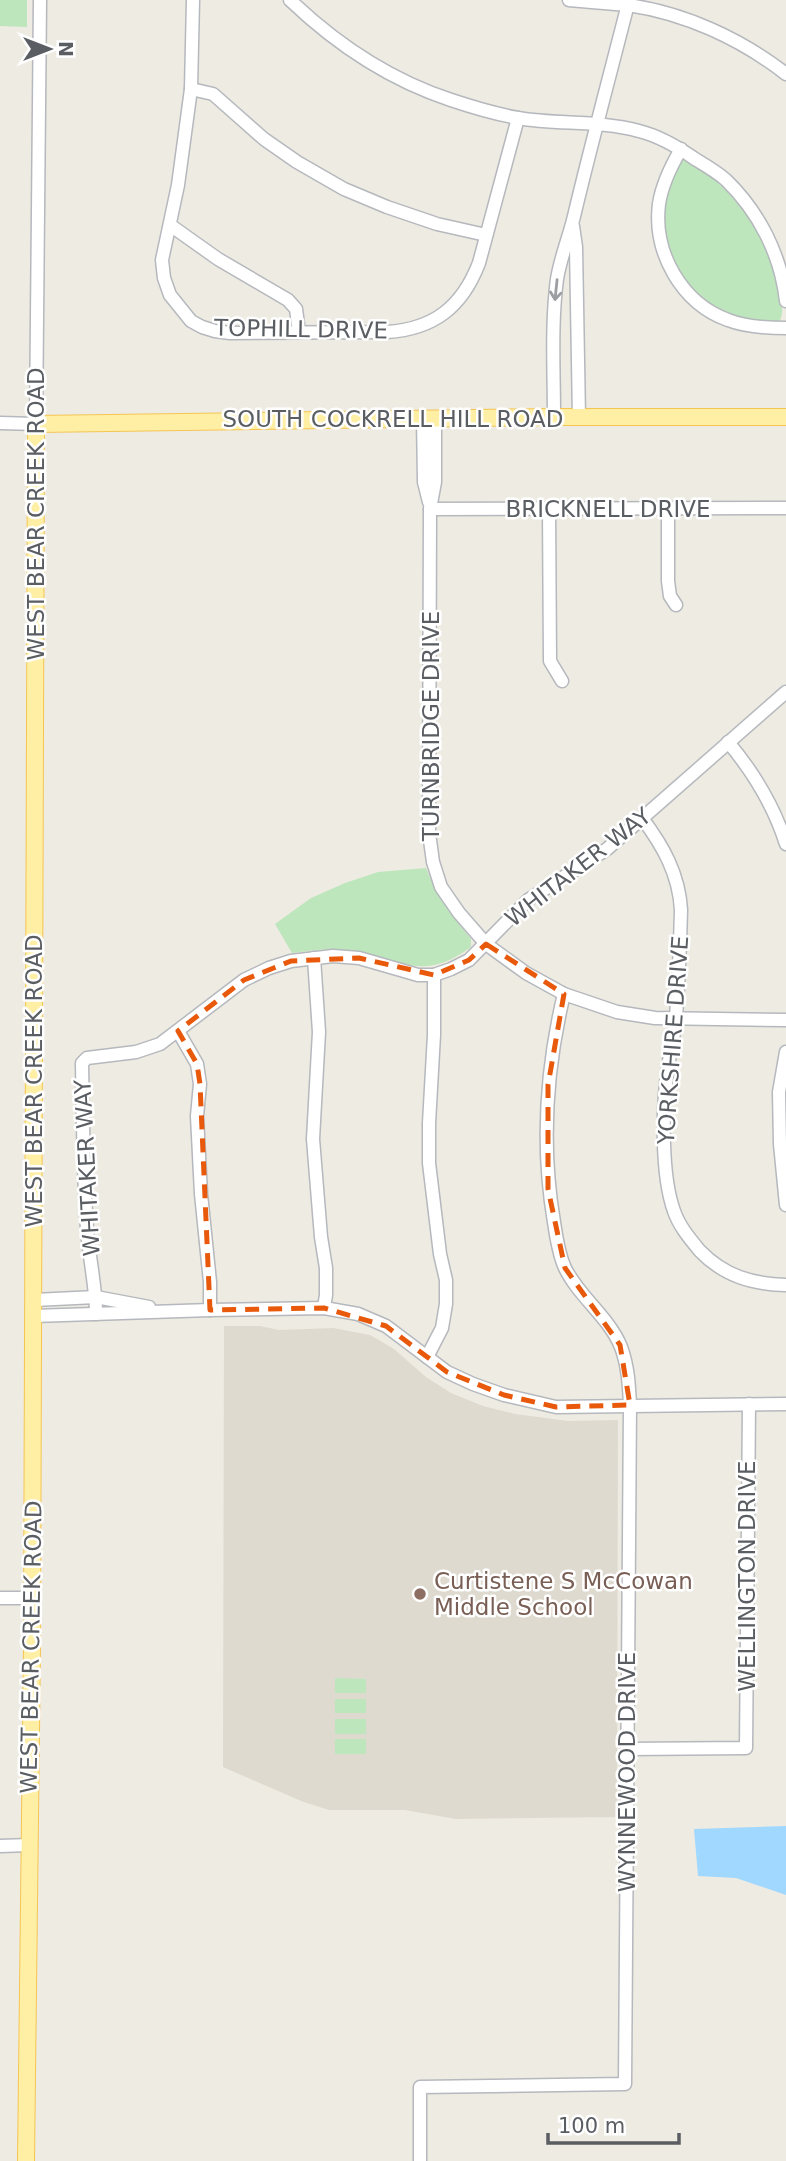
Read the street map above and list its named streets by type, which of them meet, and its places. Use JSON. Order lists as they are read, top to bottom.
{
  "streets": {
    "main road": ["SOUTH COCKRELL HILL ROAD", "WEST BEAR CREEK ROAD"],
    "street": [
      "TOPHILL DRIVE",
      "BRICKNELL DRIVE",
      "TURNBRIDGE DRIVE",
      "WHITAKER WAY",
      "YORKSHIRE DRIVE",
      "WELLINGTON DRIVE",
      "WYNNEWOOD DRIVE"
    ]
  },
  "crossings": [
    ["SOUTH COCKRELL HILL ROAD", "WEST BEAR CREEK ROAD"],
    ["SOUTH COCKRELL HILL ROAD", "TURNBRIDGE DRIVE"],
    ["BRICKNELL DRIVE", "TURNBRIDGE DRIVE"],
    ["TURNBRIDGE DRIVE", "WHITAKER WAY"],
    ["TURNBRIDGE DRIVE", "YORKSHIRE DRIVE"],
    ["TURNBRIDGE DRIVE", "WYNNEWOOD DRIVE"],
    ["WHITAKER WAY", "YORKSHIRE DRIVE"],
    ["WELLINGTON DRIVE", "WYNNEWOOD DRIVE"]
  ],
  "places": ["Curtistene S McCowan Middle School"],
  "scale_bar": "100 m",
  "north": "right"
}
